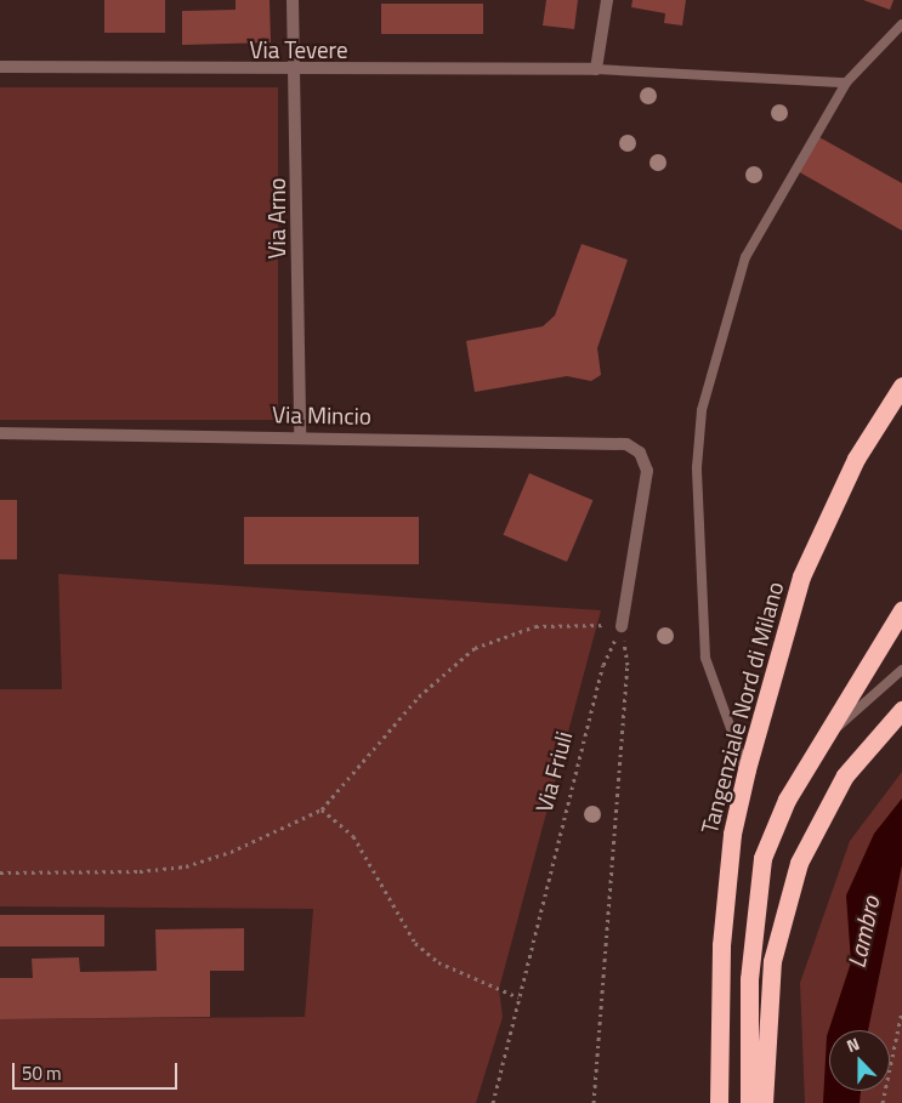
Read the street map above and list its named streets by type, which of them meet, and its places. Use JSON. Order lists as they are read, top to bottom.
{
  "streets": {
    "highway": ["Tangenziale Nord di Milano"],
    "street": ["Via Tevere", "Via Arno", "Via Mincio"],
    "path": ["Via Friuli"]
  },
  "crossings": [
    ["Via Tevere", "Via Arno"],
    ["Via Arno", "Via Mincio"],
    ["Via Mincio", "Via Friuli"]
  ],
  "water": ["Lambro"],
  "scale_bar": "50 m",
  "north": "top"
}
